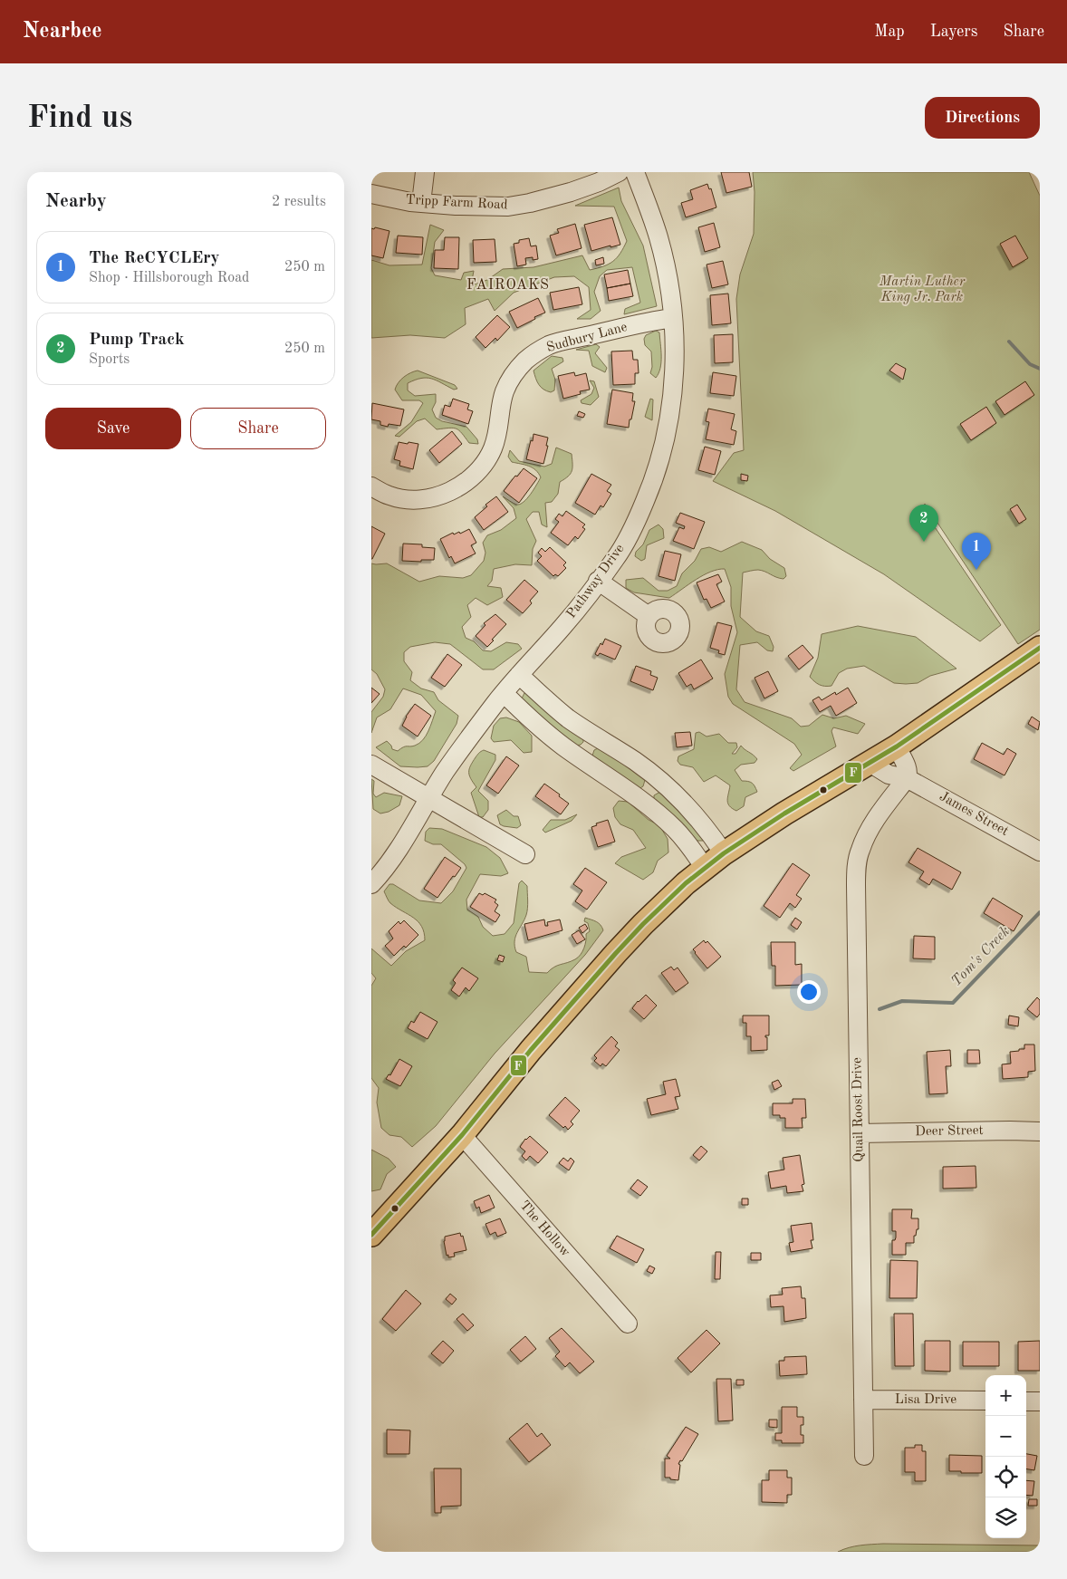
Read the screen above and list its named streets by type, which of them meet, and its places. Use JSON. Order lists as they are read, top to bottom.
{
  "streets": {
    "street": [
      "Tripp Farm Road",
      "Sudbury Lane",
      "Pathway Drive",
      "James Street",
      "Quail Roost Drive",
      "Deer Street",
      "The Hollow",
      "Lisa Drive"
    ]
  },
  "crossings": [
    ["Sudbury Lane", "Pathway Drive"],
    ["James Street", "Quail Roost Drive"],
    ["Quail Roost Drive", "Deer Street"],
    ["Quail Roost Drive", "Lisa Drive"]
  ],
  "districts": ["FAIROAKS"],
  "water": ["Tom's Creek"],
  "parks": ["Martin Luther King Jr. Park"],
  "lines": ["transit line F"],
  "page": {
    "header": "Nearbee",
    "nav": ["Map", "Layers", "Share"],
    "buttons": [
      "Directions",
      ["Save", "Share"]
    ],
    "title": "Find us",
    "heading": ["Nearby", "2 results"],
    "list": [
      {
        "mark": "1",
        "name": "The ReCYCLEry",
        "note": "Shop · Hillsborough Road",
        "value": "250 m"
      },
      {
        "mark": "2",
        "name": "Pump Track",
        "note": "Sports",
        "value": "250 m"
      }
    ],
    "pins": ["2", "1"],
    "map_buttons": ["+", "−"]
  }
}
